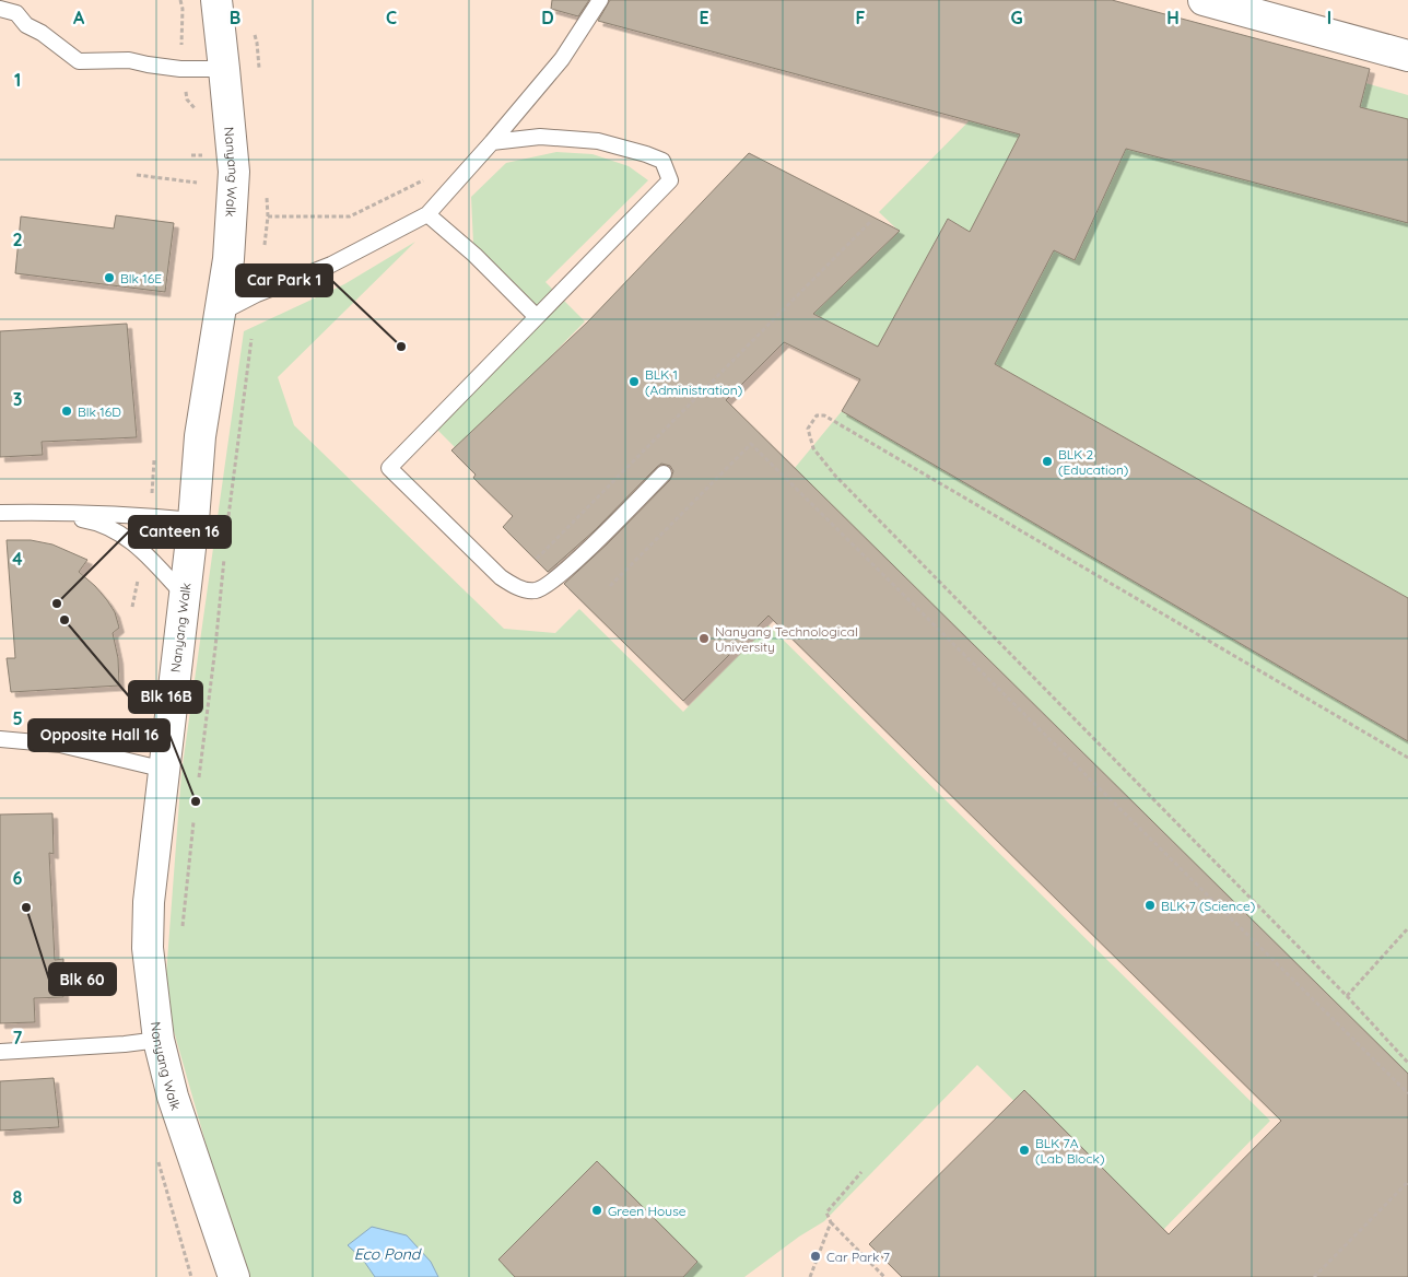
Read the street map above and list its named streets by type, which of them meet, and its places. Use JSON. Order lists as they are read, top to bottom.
{
  "streets": {
    "street": ["Nanyang Walk"]
  },
  "water": ["Eco Pond"],
  "places": [
    "Blk 16E",
    "Car Park 1",
    "BLK 1 (Administration)",
    "Blk 16D",
    "BLK 2 (Education)",
    "Canteen 16",
    "Blk 16B",
    "Nanyang Technological University",
    "Opposite Hall 16",
    "BLK 7 (Science)",
    "Blk 60",
    "BLK 7A (Lab Block)",
    "Green House",
    "Car Park 7"
  ],
  "grid": {
    "columns": [
      "A",
      "B",
      "C",
      "D",
      "E",
      "F",
      "G",
      "H",
      "I"
    ],
    "rows": [
      "1",
      "2",
      "3",
      "4",
      "5",
      "6",
      "7",
      "8"
    ]
  }
}
